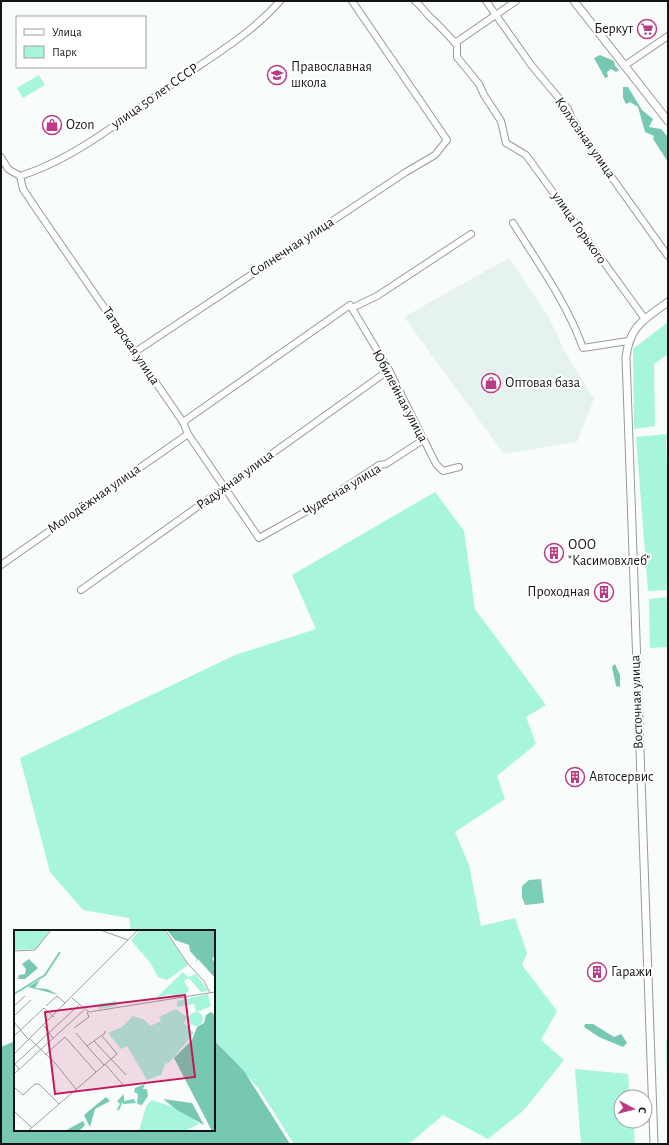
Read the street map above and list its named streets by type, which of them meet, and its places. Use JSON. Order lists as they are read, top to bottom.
{
  "streets": {
    "main road": ["Восточная улица"],
    "street": [
      "улица 50 лет СССР",
      "Колхозная улица",
      "улица Горького",
      "Солнечная улица",
      "Татарская улица",
      "Юбилейная улица",
      "Радужная улица",
      "Чудесная улица",
      "Молодёжная улица"
    ]
  },
  "crossings": [
    ["улица 50 лет СССР", "Татарская улица"],
    ["Солнечная улица", "Татарская улица"],
    ["Татарская улица", "Радужная улица"],
    ["Татарская улица", "Чудесная улица"],
    ["Татарская улица", "Молодёжная улица"],
    ["Юбилейная улица", "Радужная улица"],
    ["Юбилейная улица", "Чудесная улица"]
  ],
  "places": {
    "supermarket": ["Беркут"],
    "school or university": ["Православная школа"],
    "shop": ["Ozon", "Оптовая база"],
    "building": [
      "ООО \"Касимовхлеб\"",
      "Проходная",
      "Автосервис",
      "Гаражи"
    ]
  },
  "legend": ["Улица", "Парк"],
  "north": "right"
}
